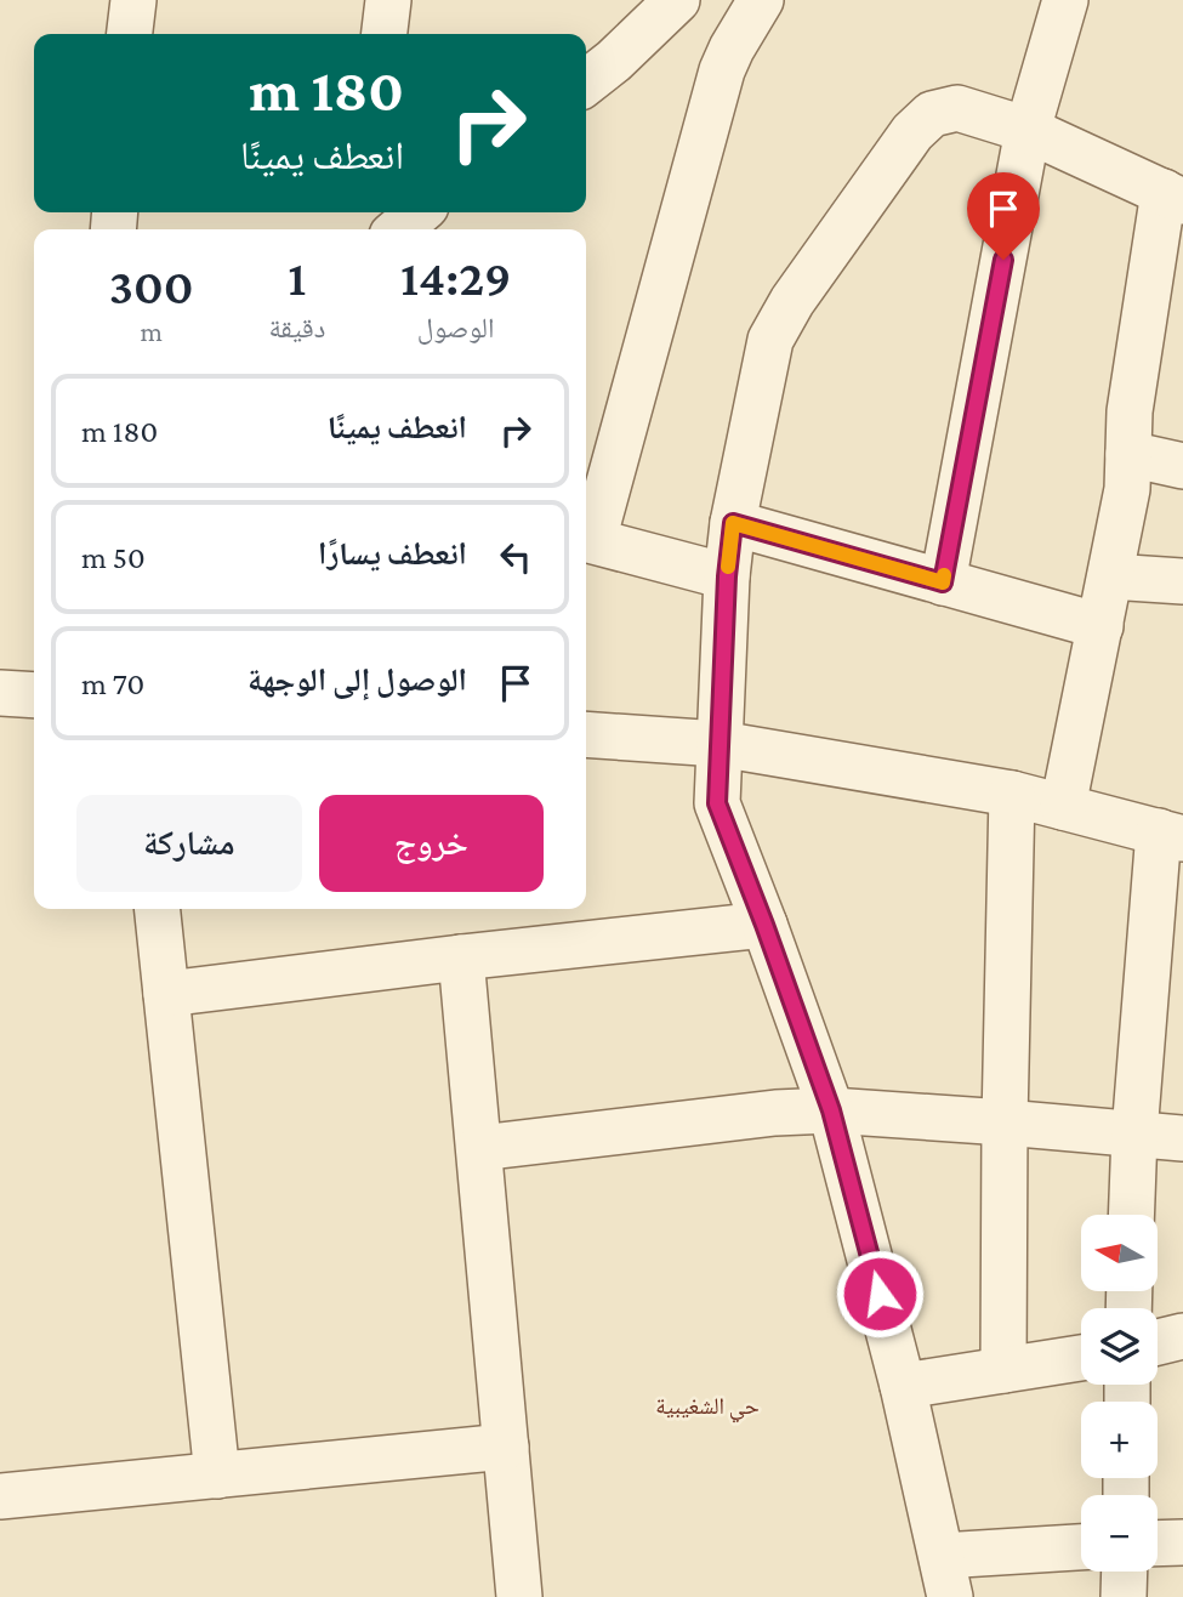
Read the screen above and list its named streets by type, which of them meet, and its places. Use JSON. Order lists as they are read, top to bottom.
{
  "districts": ["حي الشغيبية"],
  "north": "left",
  "page": {
    "turn": ["180 m", "انعطف يمينًا"],
    "eta": [
      "14:29",
      "الوصول",
      "1",
      "دقيقة",
      "300",
      "m"
    ],
    "list": [
      {
        "name": "انعطف يمينًا",
        "value": "180 m"
      },
      {
        "name": "انعطف يسارًا",
        "value": "50 m"
      },
      {
        "name": "الوصول إلى الوجهة",
        "value": "70 m"
      }
    ],
    "buttons": ["خروج", "مشاركة"],
    "map_buttons": ["+", "−"]
  }
}
